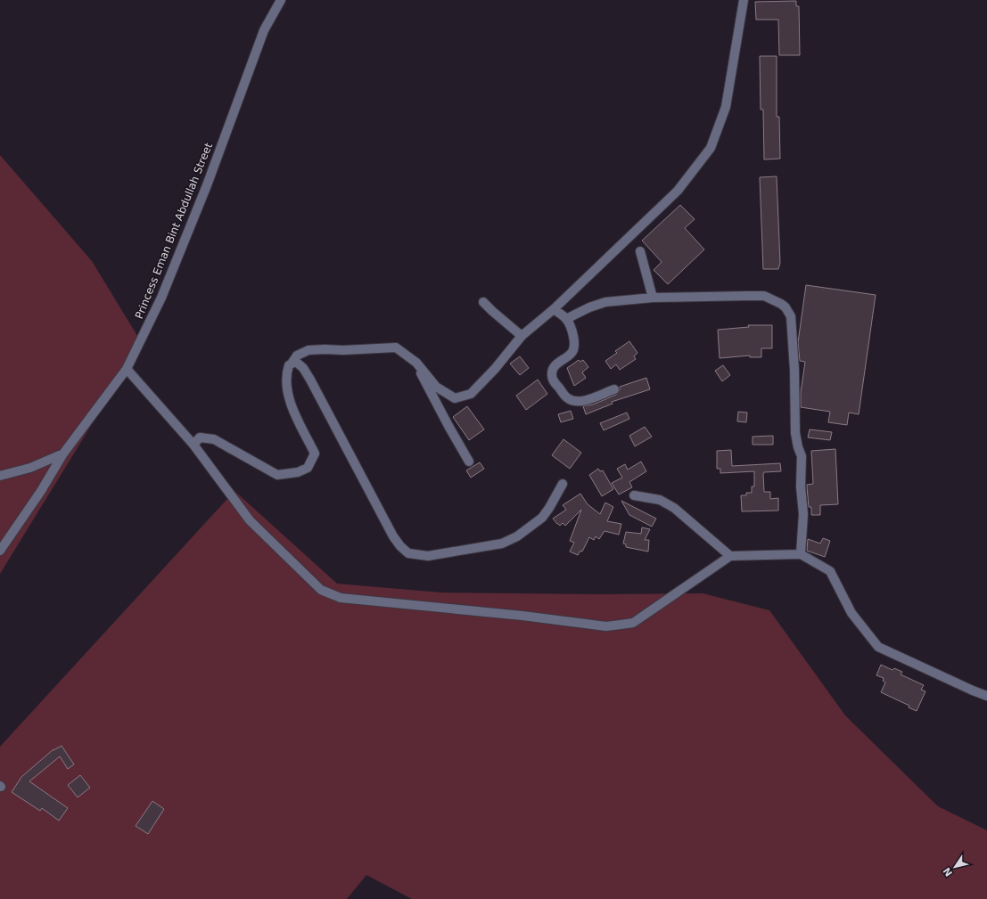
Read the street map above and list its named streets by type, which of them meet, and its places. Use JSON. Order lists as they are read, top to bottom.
{
  "streets": {
    "street": ["Princess Eman Bint Abdullah Street"]
  },
  "north": "bottom left"
}
